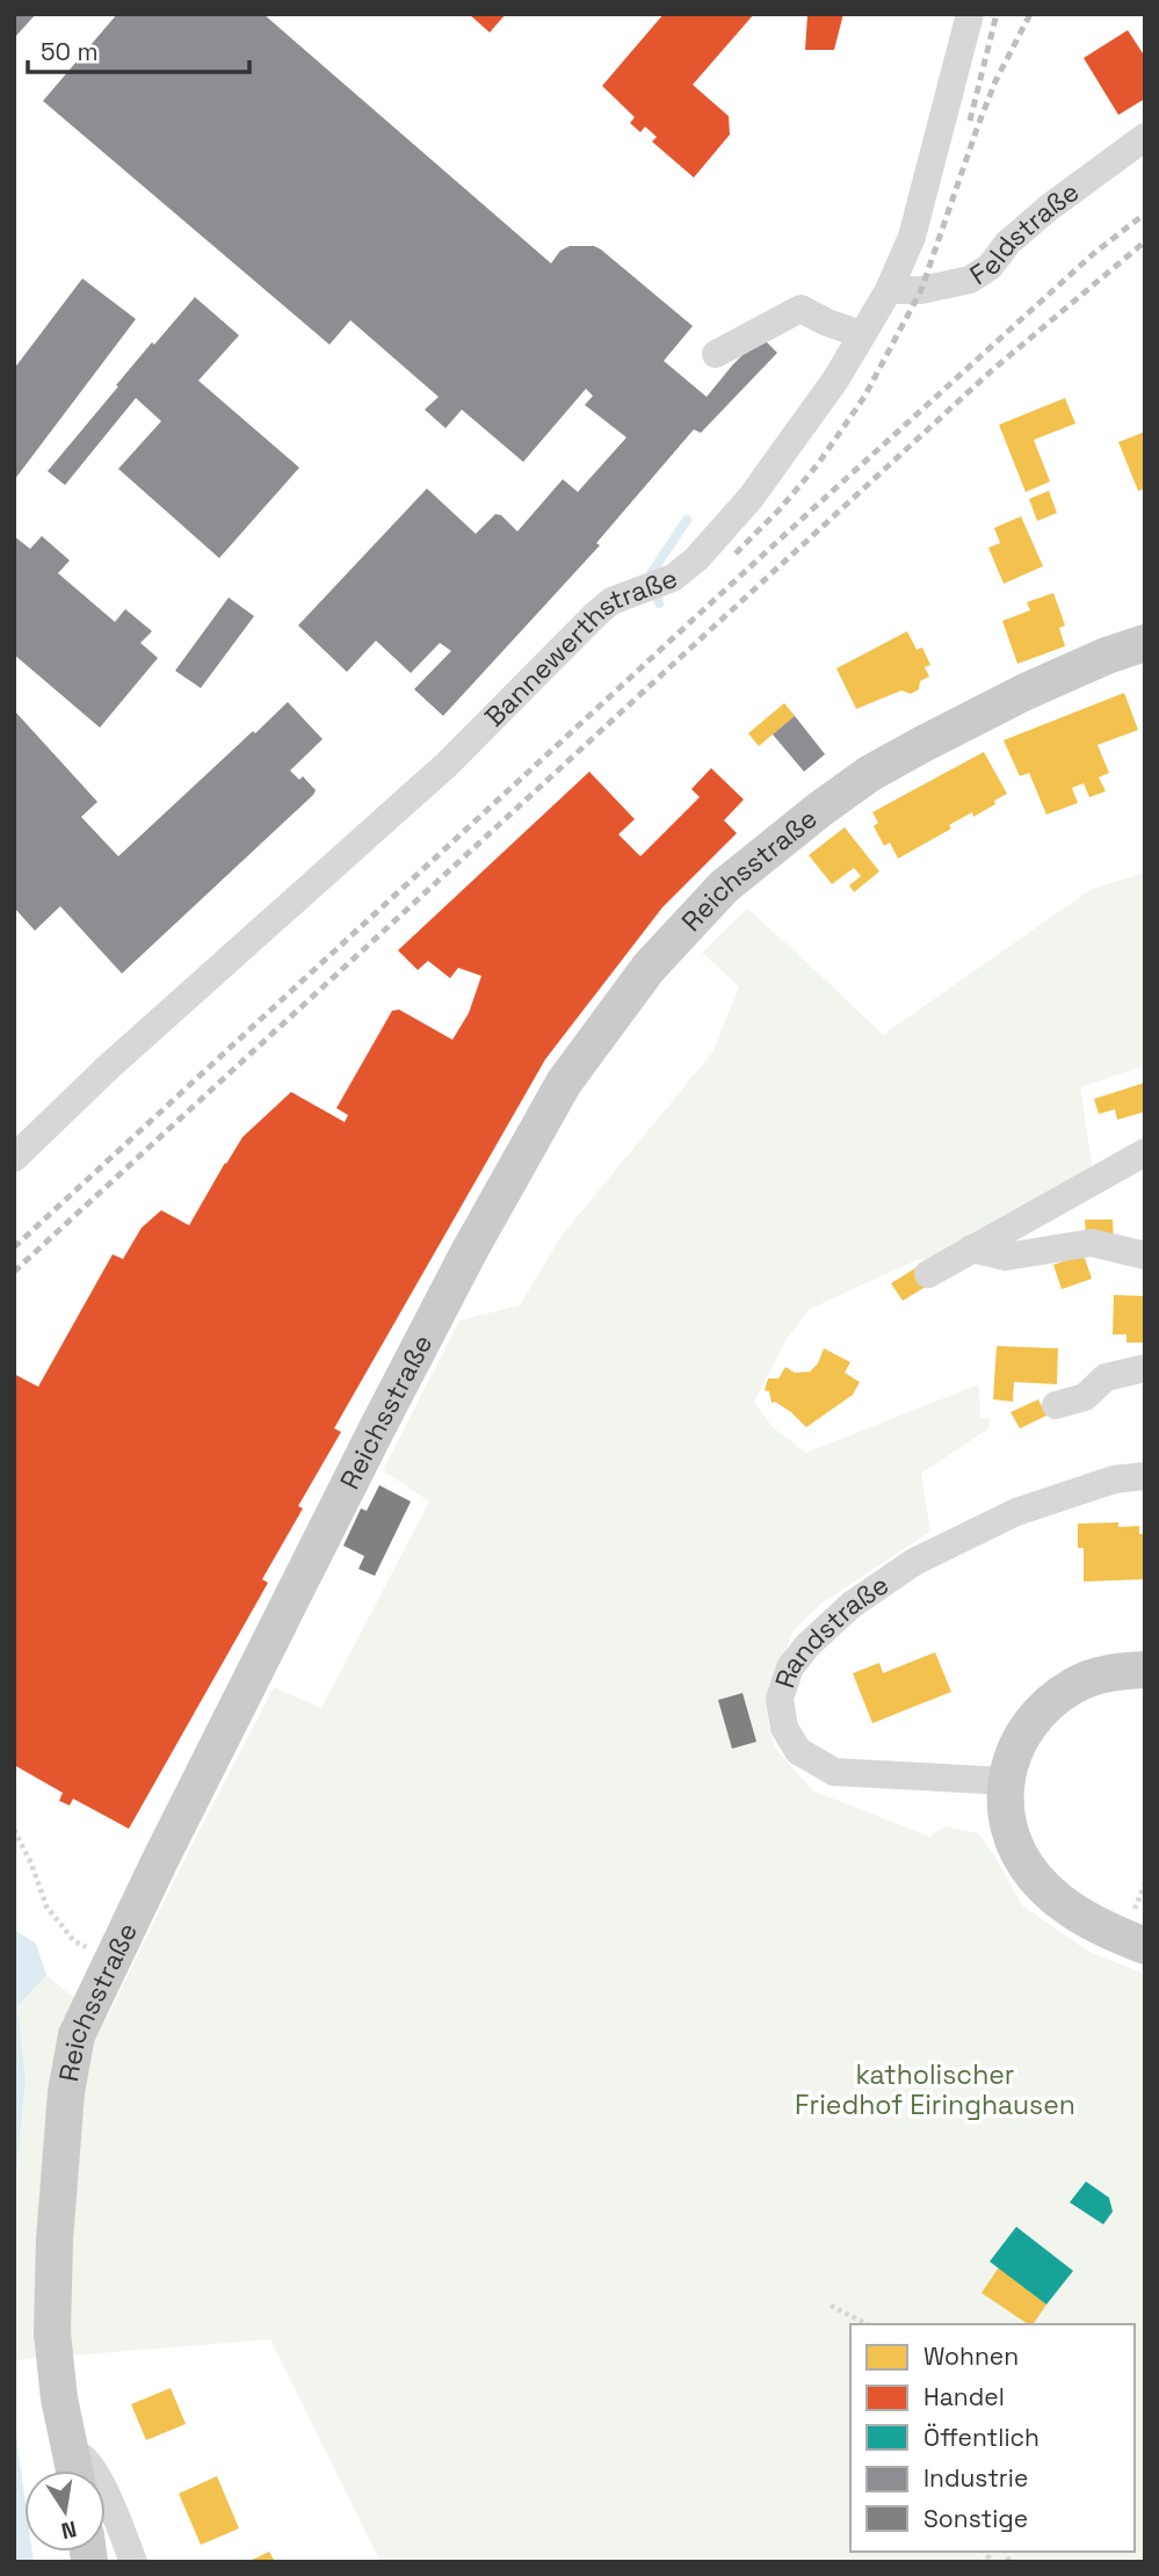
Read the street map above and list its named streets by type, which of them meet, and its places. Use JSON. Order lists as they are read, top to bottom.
{
  "streets": {
    "main road": ["Reichsstraße"],
    "street": ["Feldstraße", "Bannewerthstraße", "Randstraße"]
  },
  "crossings": [
    ["Feldstraße", "Bannewerthstraße"]
  ],
  "parks": ["katholischer Friedhof Eiringhausen"],
  "legend": [
    "Wohnen",
    "Handel",
    "Öffentlich",
    "Industrie",
    "Sonstige"
  ],
  "scale_bar": "50 m",
  "north": "bottom"
}
